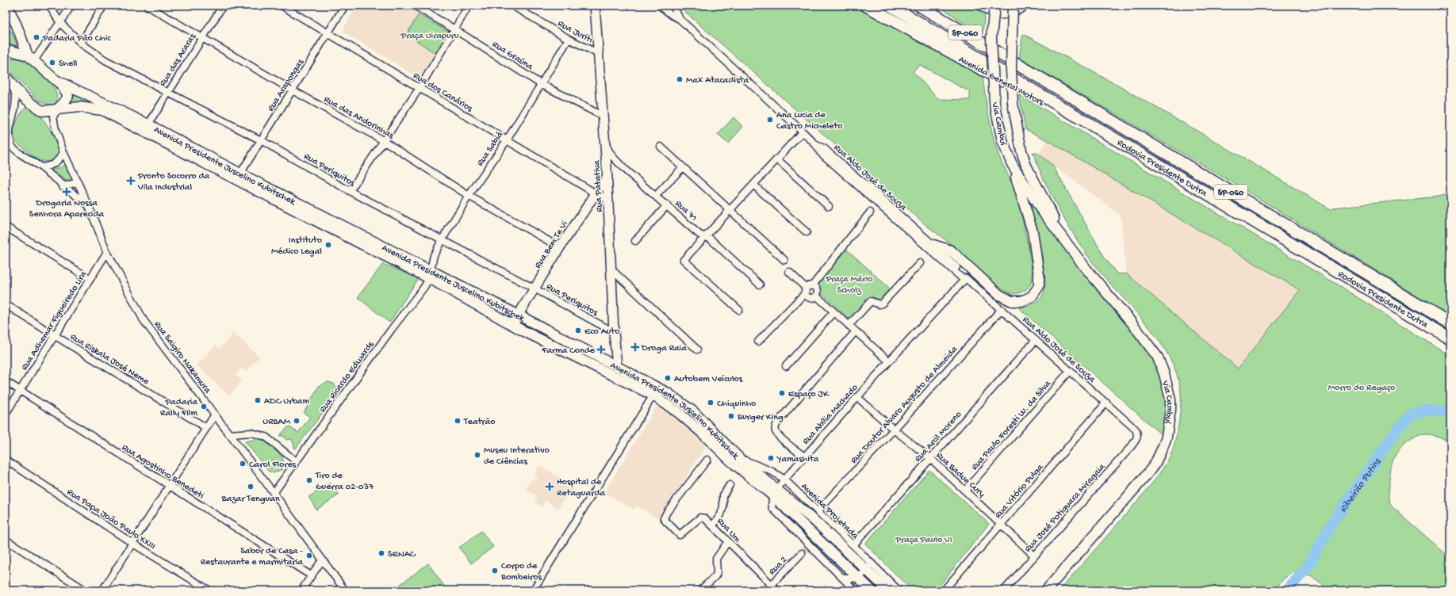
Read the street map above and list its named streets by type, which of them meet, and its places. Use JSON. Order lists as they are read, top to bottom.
{
  "streets": {
    "highway": ["SP-060", "Avenida General Motors", "Rodovia Presidente Dutra"],
    "main road": [
      "Via Cambuí",
      "Avenida Presidente Juscelino Kubitschek",
      "Rua Patativa",
      "Rua Bem Te Vi"
    ],
    "street": [
      "Rua Juriti",
      "Rua Graúna",
      "Rua das Araras",
      "Rua Arapongas",
      "Rua dos Canários",
      "Rua das Andorinhas",
      "Rua Sabiá",
      "Rua Periquitos",
      "Rua Aldo José de Souza",
      "Rua 71",
      "Rua Adhemar Figueiredo Lira",
      "Rua Saigiro Nakamura",
      "Rua Riskala José Neme",
      "Rua Ricardo Edwards",
      "Rua Doutor Alvaro Augusto de Almeida",
      "Rua Abília Machado",
      "Rua Paulo Foresti W. da Silva",
      "Rua Arcil Moreno",
      "Rua Agostinho Benedeti",
      "Rua Badue Cury",
      "Rua Vitório Pulga",
      "Rua José Potiguara Miragaia",
      "Avenida Projetada",
      "Rua Papa João Paulo XXIII",
      "Rua Um",
      "Rua 2"
    ]
  },
  "crossings": [
    ["Rua Juriti", "Rua Sabiá"],
    ["Rua Juriti", "Rua Patativa"],
    ["Rua Graúna", "Rua Sabiá"],
    ["Rua Graúna", "Rua Patativa"],
    ["Rua das Araras", "Rua das Andorinhas"],
    ["Rua das Araras", "Avenida Presidente Juscelino Kubitschek"],
    ["Rua das Araras", "Rua Periquitos"],
    ["Avenida General Motors", "Rodovia Presidente Dutra"],
    ["Rua Arapongas", "Rua dos Canários"],
    ["Rua Arapongas", "Rua das Andorinhas"],
    ["Rua Arapongas", "Avenida Presidente Juscelino Kubitschek"],
    ["Rua Arapongas", "Rua Periquitos"],
    ["Rua dos Canários", "Rua Sabiá"],
    ["Rua dos Canários", "Rua Patativa"],
    ["Rua dos Canários", "Rua Bem Te Vi"],
    ["Rua das Andorinhas", "Rua Sabiá"],
    ["Rua das Andorinhas", "Rua Bem Te Vi"],
    ["Rua Sabiá", "Avenida Presidente Juscelino Kubitschek"],
    ["Rua Sabiá", "Rua Periquitos"],
    ["Rua Sabiá", "Rua Ricardo Edwards"],
    ["Avenida Presidente Juscelino Kubitschek", "Rua Patativa"],
    ["Avenida Presidente Juscelino Kubitschek", "Rua Bem Te Vi"],
    ["Avenida Presidente Juscelino Kubitschek", "Rua Saigiro Nakamura"],
    ["Avenida Presidente Juscelino Kubitschek", "Rua Ricardo Edwards"],
    ["Avenida Presidente Juscelino Kubitschek", "Rua Abília Machado"],
    ["Avenida Presidente Juscelino Kubitschek", "Avenida Projetada"],
    ["Rua Periquitos", "Rua Patativa"],
    ["Rua Periquitos", "Rua Bem Te Vi"],
    ["Rua Aldo José de Souza", "Rua Doutor Alvaro Augusto de Almeida"],
    ["Rua Aldo José de Souza", "Rua Abília Machado"],
    ["Rua Aldo José de Souza", "Rua Paulo Foresti W. da Silva"],
    ["Rua Aldo José de Souza", "Rua Arcil Moreno"],
    ["Rua Aldo José de Souza", "Rua Vitório Pulga"],
    ["Rua Aldo José de Souza", "Rua José Potiguara Miragaia"],
    ["Rua Patativa", "Rua 71"],
    ["Rua Patativa", "Rua Bem Te Vi"],
    ["Rua Adhemar Figueiredo Lira", "Rua Saigiro Nakamura"],
    ["Rua Adhemar Figueiredo Lira", "Rua Riskala José Neme"],
    ["Rua Adhemar Figueiredo Lira", "Rua Agostinho Benedeti"],
    ["Rua Saigiro Nakamura", "Rua Ricardo Edwards"],
    ["Rua Doutor Alvaro Augusto de Almeida", "Rua Badue Cury"],
    ["Rua Doutor Alvaro Augusto de Almeida", "Avenida Projetada"],
    ["Rua Abília Machado", "Rua Badue Cury"],
    ["Rua Abília Machado", "Avenida Projetada"],
    ["Rua Paulo Foresti W. da Silva", "Rua Badue Cury"],
    ["Rua Arcil Moreno", "Rua Badue Cury"],
    ["Rua Arcil Moreno", "Avenida Projetada"],
    ["Rua Badue Cury", "Rua Vitório Pulga"],
    ["Rua Badue Cury", "Rua José Potiguara Miragaia"],
    ["Rua Um", "Rua 2"]
  ],
  "water": ["Ribeirão Putins"],
  "parks": [
    "Praça Uirapuru",
    "Praça Mário Scholz",
    "Morro do Regaço",
    "Praça Paulo VI"
  ],
  "places": {
    "other": [
      "Padaria Pão Chic",
      "Shell",
      "Max Atacadista",
      "Ana Lucia de Castro Micheleto",
      "Instituto Médico Legal",
      "Eco Auto",
      "Autobem Veículos",
      "Espaço JK",
      "ADC Urbam",
      "Chiquinho",
      "Padaria Rally Film",
      "Burger King",
      "URBAM",
      "Teatrão",
      "Museu Interativo de Ciências",
      "Yamashita",
      "Carol Flores",
      "Tiro de Guerra 02-037",
      "Bazar Tenguan",
      "SENAC",
      "Sabor de Casa - Restaurante e marmitaria",
      "Corpo de Bombeiros"
    ],
    "health": [
      "Pronto Socorro da Vila Industrial",
      "Drogaria Nossa Senhora Aparecida",
      "Droga Raia",
      "Farma Conde",
      "Hospital de Retaguarda"
    ]
  }
}
